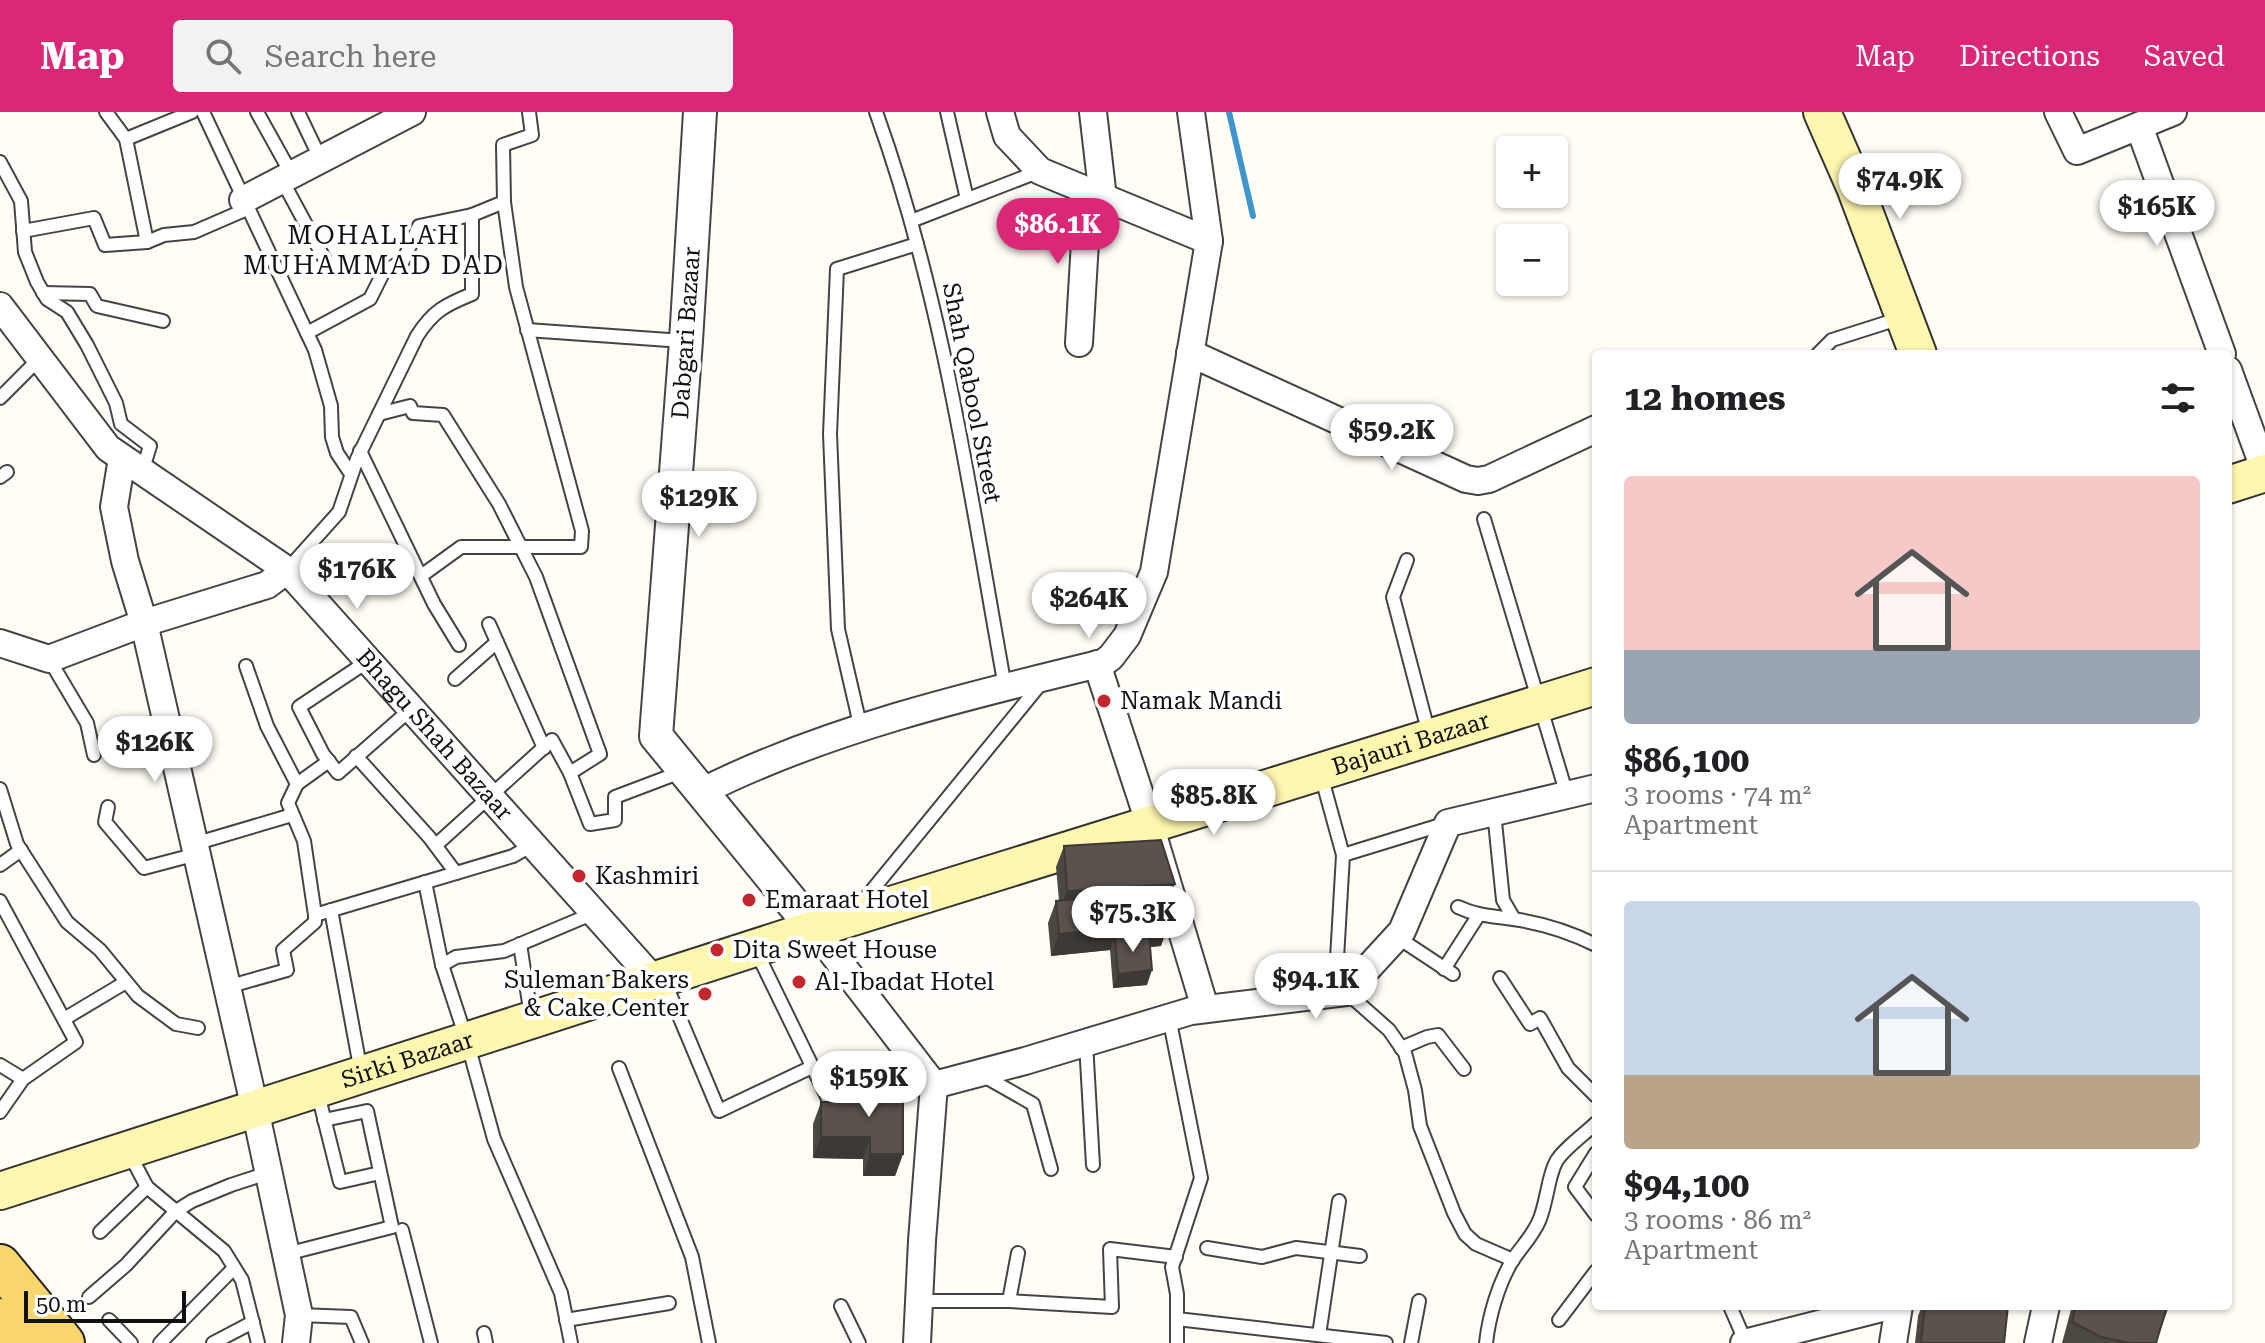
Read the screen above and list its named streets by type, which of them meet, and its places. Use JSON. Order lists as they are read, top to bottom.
{
  "streets": {
    "main road": ["Bajauri Bazaar", "Sirki Bazaar"],
    "street": ["Dabgari Bazaar", "Bhagu Shah Bazaar"],
    "lane": ["Shah Qabool Street"]
  },
  "crossings": [
    ["Dabgari Bazaar", "Bajauri Bazaar"],
    ["Dabgari Bazaar", "Sirki Bazaar"],
    ["Bhagu Shah Bazaar", "Sirki Bazaar"],
    ["Bajauri Bazaar", "Sirki Bazaar"]
  ],
  "districts": ["MOHALLAH MUHAMMAD DAD"],
  "places": [
    "Namak Mandi",
    "Kashmiri",
    "Emaraat Hotel",
    "Dita Sweet House",
    "Al-Ibadat Hotel",
    "Suleman Bakers & Cake Center"
  ],
  "scale_bar": "50 m",
  "page": {
    "header": "Map",
    "search": "Search here",
    "nav": ["Map", "Directions", "Saved"],
    "map_buttons": ["+", "−"],
    "price": [
      "$74.9K",
      "$165K",
      "$86.1K",
      "$59.2K",
      "$129K",
      "$176K",
      "$264K",
      "$126K",
      "$85.8K",
      "$75.3K",
      "$94.1K",
      "$159K"
    ],
    "heading": "12 homes",
    "list": [
      {
        "name": "$86,100",
        "note": "3 rooms · 74 m² · Apartment"
      },
      {
        "name": "$94,100",
        "note": "3 rooms · 86 m² · Apartment"
      }
    ],
    "scale": "50 m"
  }
}
